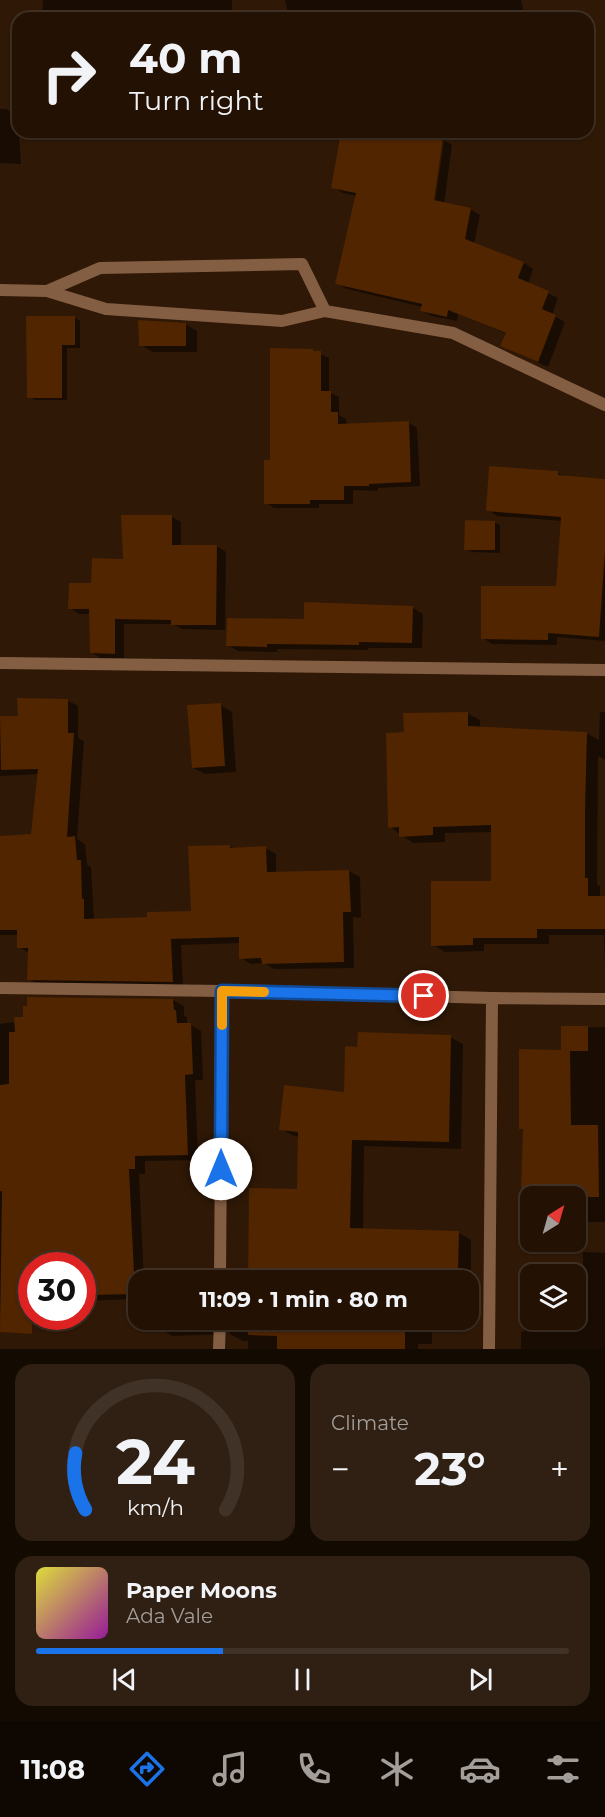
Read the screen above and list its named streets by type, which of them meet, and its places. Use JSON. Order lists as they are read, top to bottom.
{
  "north": "top right",
  "page": {
    "turn": ["40 m", "Turn right"],
    "limit": "30",
    "trip": "11:09 · 1 min · 80 m",
    "tile": "Climate",
    "heat": ["−", "23°", "+"],
    "song": ["Paper Moons", "Ada Vale"],
    "tabs": "11:08",
    "gauge": ["24", "km/h"]
  }
}
